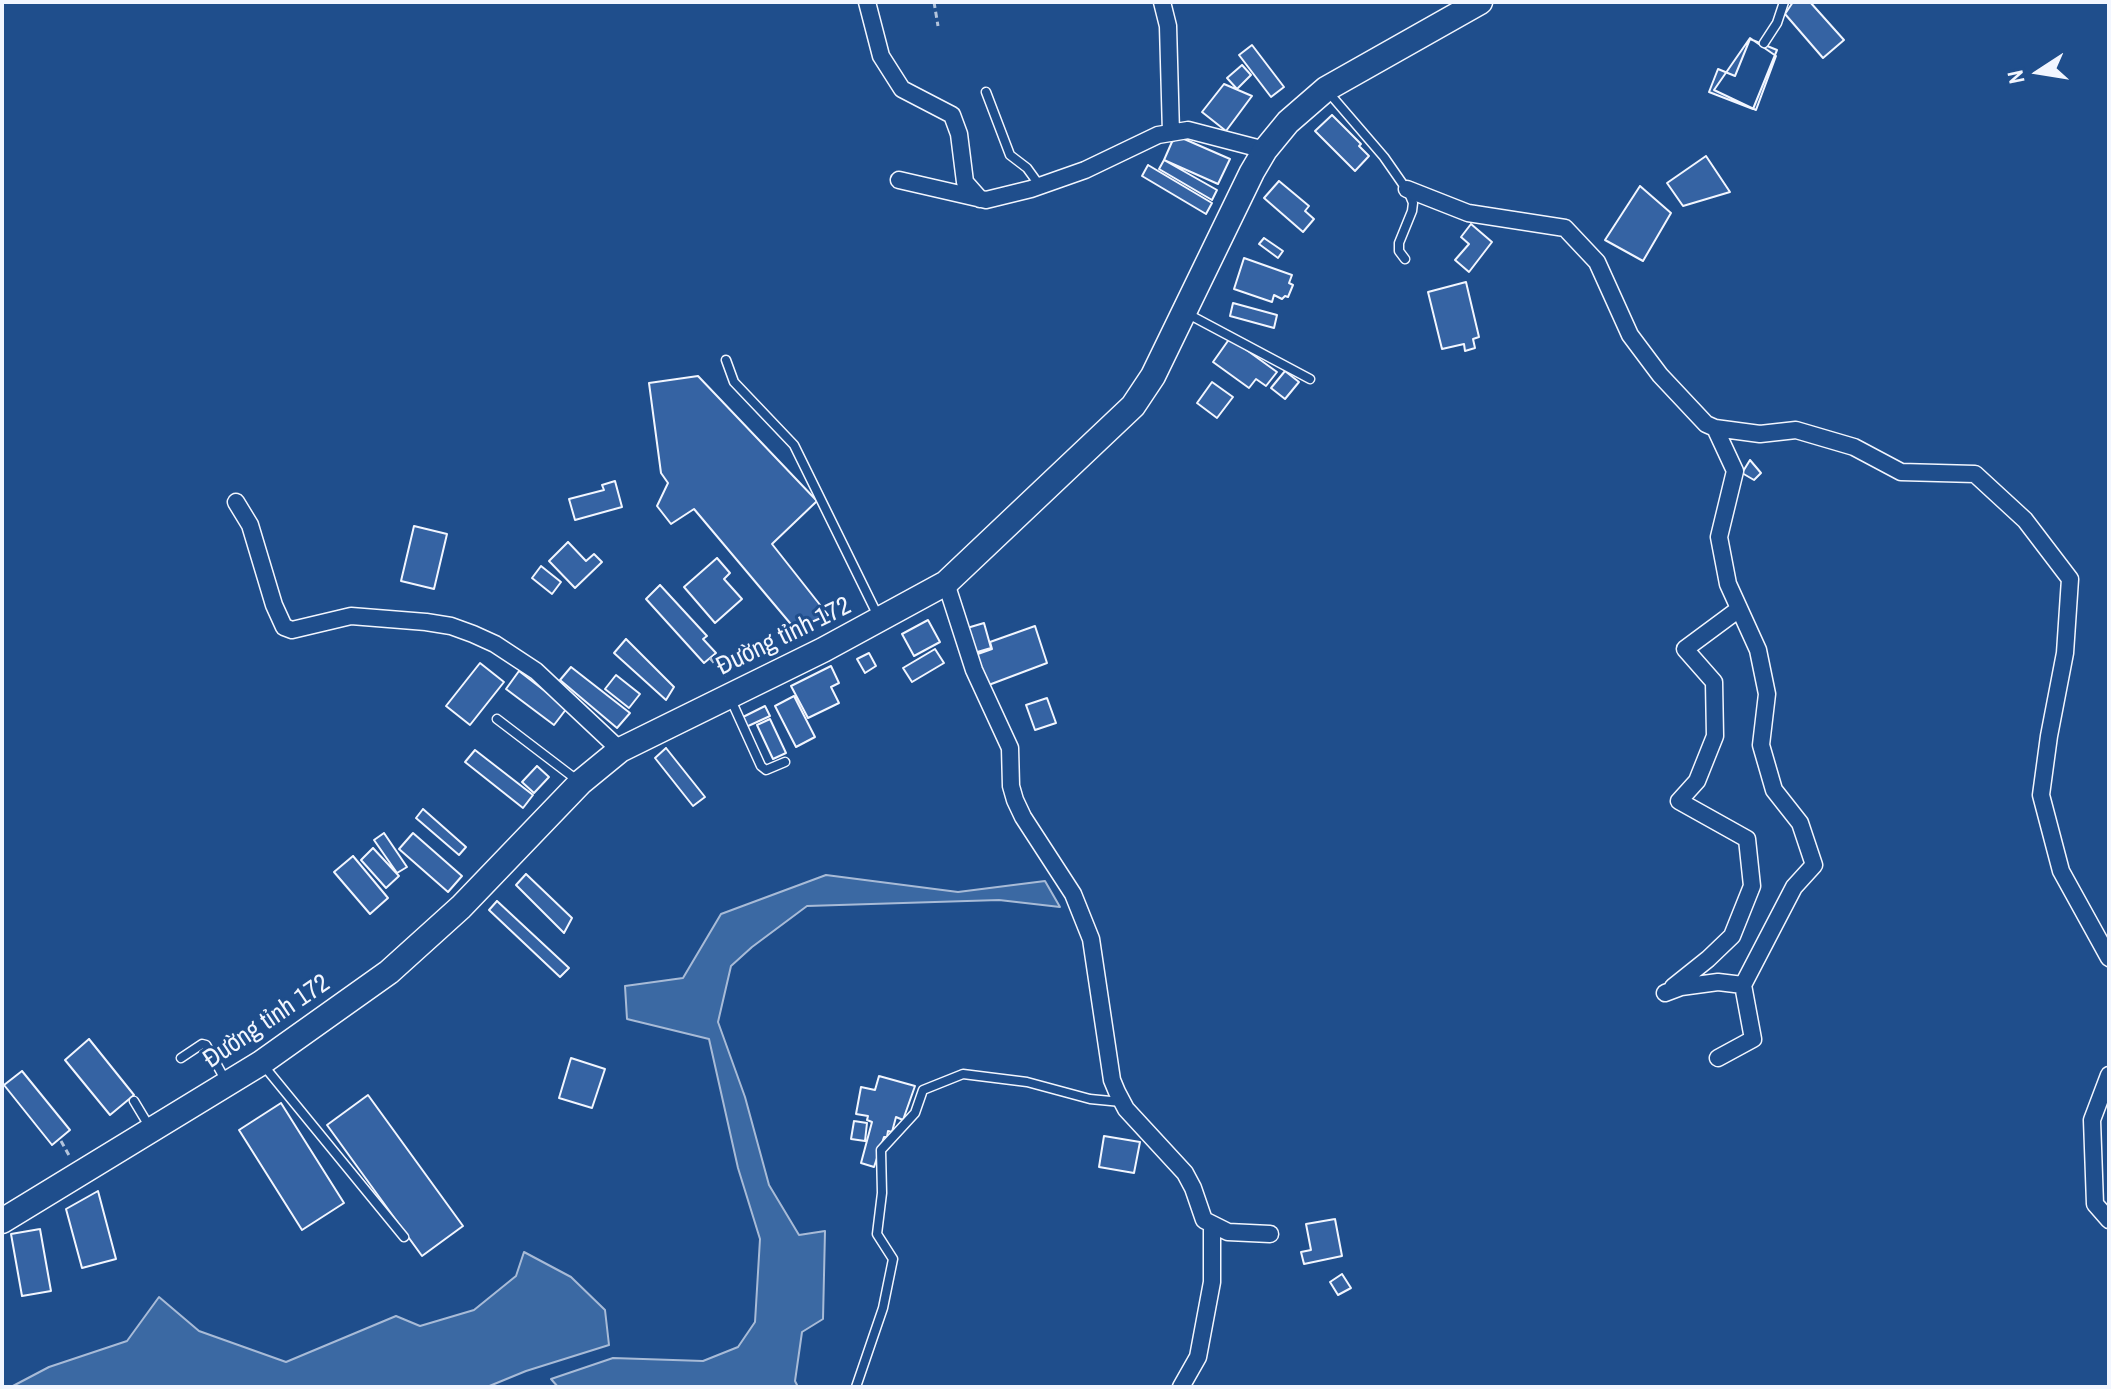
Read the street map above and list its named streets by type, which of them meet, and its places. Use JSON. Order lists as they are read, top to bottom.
{
  "streets": {
    "main road": ["Đường tỉnh 172"]
  },
  "north": "left"
}
